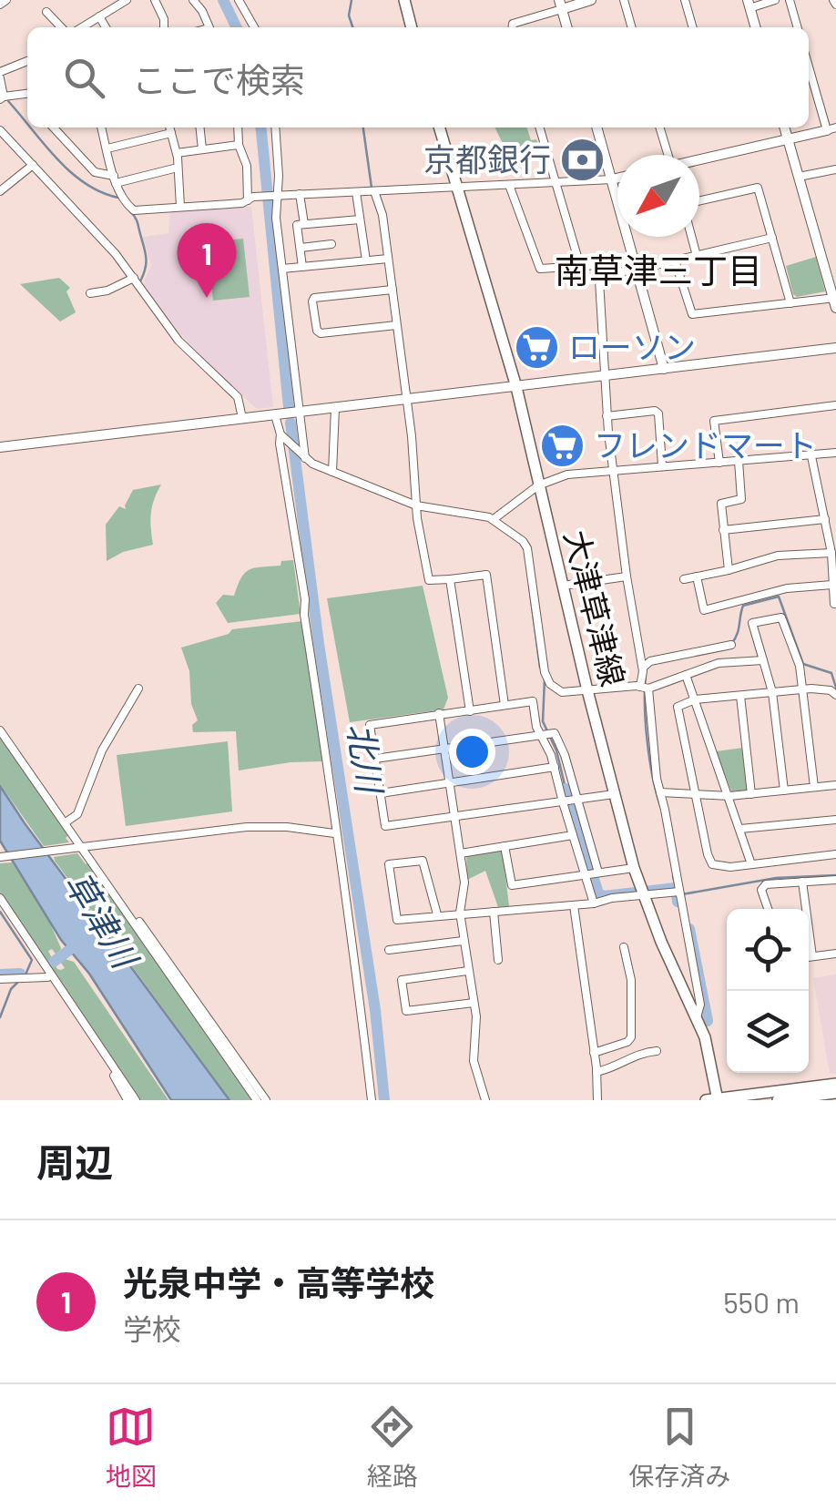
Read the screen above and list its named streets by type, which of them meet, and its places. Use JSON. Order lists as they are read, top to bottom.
{
  "streets": {
    "main road": ["大津草津線"]
  },
  "districts": ["南草津三丁目"],
  "water": ["北川", "草津川"],
  "places": {
    "bank": ["京都銀行"],
    "supermarket": ["ローソン", "フレンドマート"]
  },
  "north": "bottom left",
  "page": {
    "search": "ここで検索",
    "pins": "1",
    "heading": "周辺",
    "list": [
      {
        "mark": "1",
        "name": "光泉中学・高等学校",
        "note": "学校",
        "value": "550 m"
      }
    ],
    "nav": ["地図", "経路", "保存済み"]
  }
}
